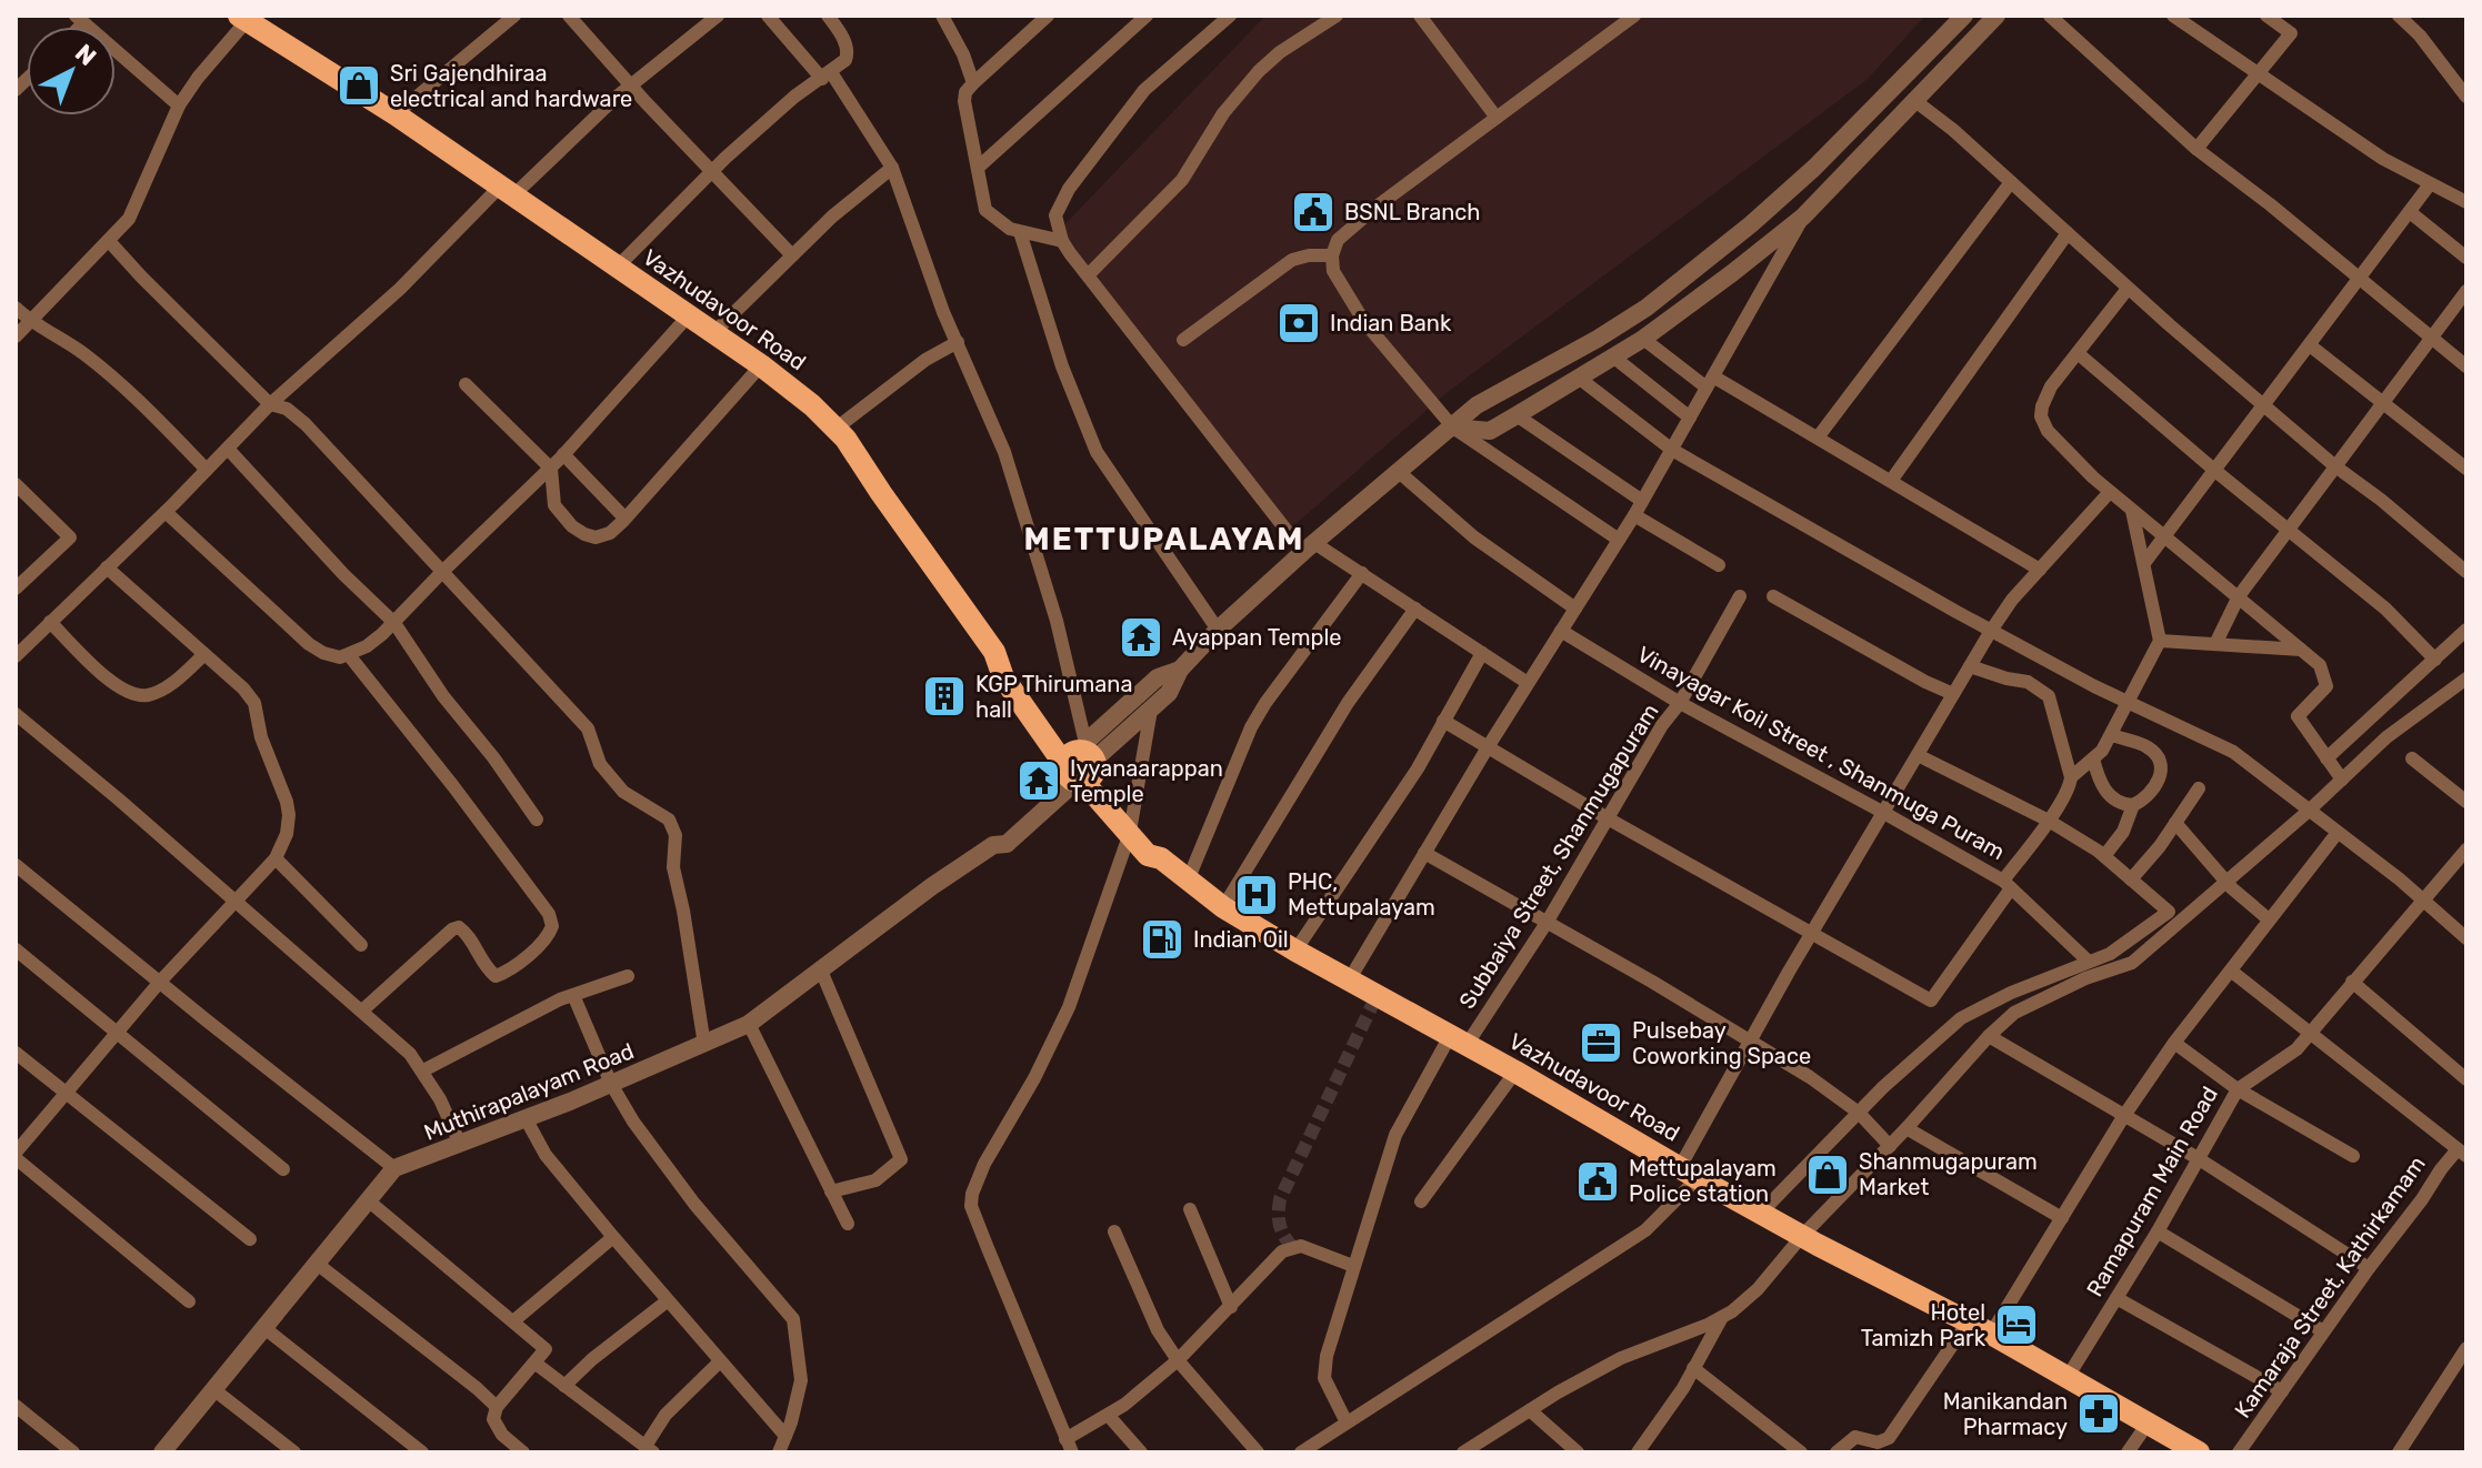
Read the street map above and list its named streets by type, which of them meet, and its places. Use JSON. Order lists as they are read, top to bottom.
{
  "streets": {
    "main road": ["Vazhudavoor Road"],
    "street": [
      "Vinayagar Koil Street , Shanmuga Puram",
      "Subbaiya Street, Shanmugapuram",
      "Muthirapalayam Road",
      "Ramapuram Main Road",
      "Kamaraja Street, Kathirkamam"
    ]
  },
  "crossings": [
    ["Vazhudavoor Road", "Subbaiya Street, Shanmugapuram"],
    ["Vazhudavoor Road", "Muthirapalayam Road"],
    ["Vazhudavoor Road", "Ramapuram Main Road"],
    ["Vinayagar Koil Street , Shanmuga Puram", "Subbaiya Street, Shanmugapuram"]
  ],
  "districts": ["METTUPALAYAM"],
  "places": {
    "shop": ["Sri Gajendhiraa electrical and hardware", "Shanmugapuram Market"],
    "public building": ["BSNL Branch", "Mettupalayam Police station"],
    "bank": ["Indian Bank"],
    "temple": ["Ayappan Temple", "Iyyanaarappan Temple"],
    "building": ["KGP Thirumana hall"],
    "hospital": ["PHC, Mettupalayam"],
    "fuel station": ["Indian Oil"],
    "office": ["Pulsebay Coworking Space"],
    "hotel": ["Hotel Tamizh Park"],
    "pharmacy": ["Manikandan Pharmacy"]
  },
  "north": "top right"
}
